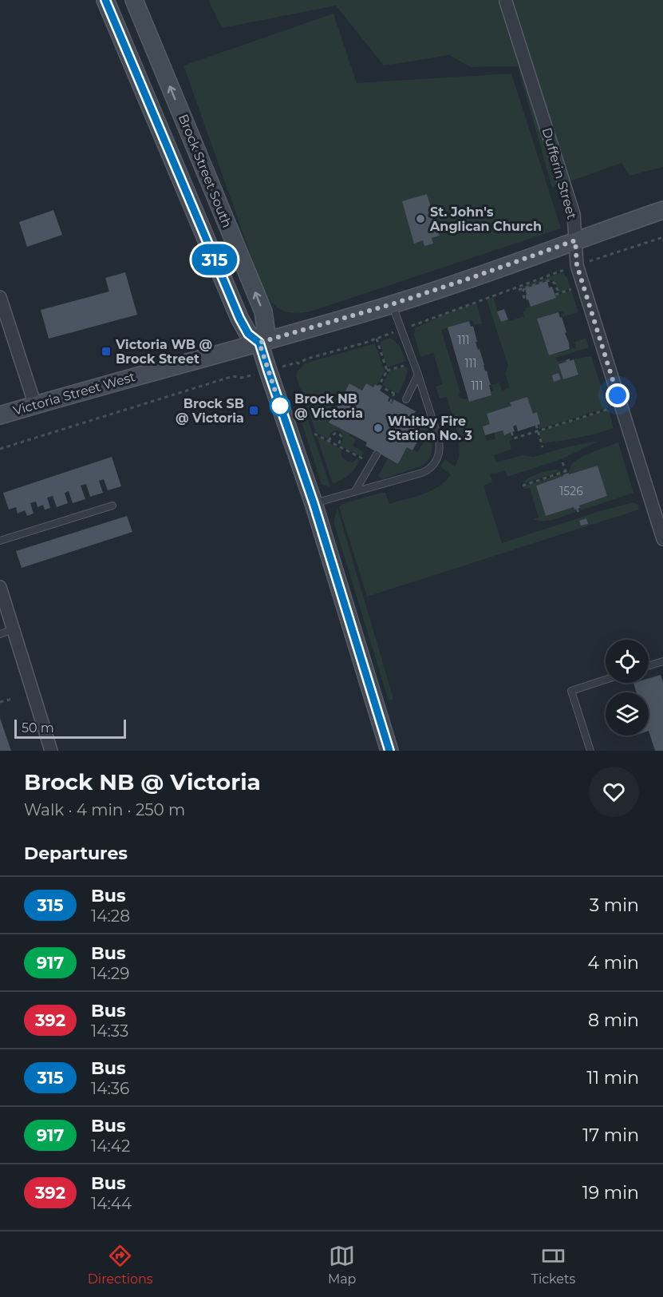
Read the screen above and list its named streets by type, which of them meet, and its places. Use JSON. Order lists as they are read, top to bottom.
{
  "streets": {
    "main road": ["Brock Street South", "Victoria Street West"],
    "street": ["Dufferin Street"]
  },
  "crossings": [
    ["Brock Street South", "Victoria Street West"],
    ["Dufferin Street", "Victoria Street West"]
  ],
  "places": {
    "other": ["St. John's Anglican Church", "Brock NB @ Victoria", "Whitby Fire Station No. 3"],
    "transit": ["Victoria WB @ Brock Street", "Brock SB @ Victoria"]
  },
  "lines": ["bus line 315"],
  "house_numbers": [
    "111",
    "111",
    "111",
    "1526"
  ],
  "scale_bar": "50 m",
  "page": {
    "on_map": "315",
    "scale": "50 m",
    "heading": [
      ["Brock NB @ Victoria", "Walk · 4 min · 250 m"],
      "Departures"
    ],
    "list": [
      {
        "mark": "315",
        "name": "Bus",
        "note": "14:28",
        "value": "3 min"
      },
      {
        "mark": "917",
        "name": "Bus",
        "note": "14:29",
        "value": "4 min"
      },
      {
        "mark": "392",
        "name": "Bus",
        "note": "14:33",
        "value": "8 min"
      },
      {
        "mark": "315",
        "name": "Bus",
        "note": "14:36",
        "value": "11 min"
      },
      {
        "mark": "917",
        "name": "Bus",
        "note": "14:42",
        "value": "17 min"
      },
      {
        "mark": "392",
        "name": "Bus",
        "note": "14:44",
        "value": "19 min"
      }
    ],
    "tabs": ["Directions", "Map", "Tickets"]
  }
}
